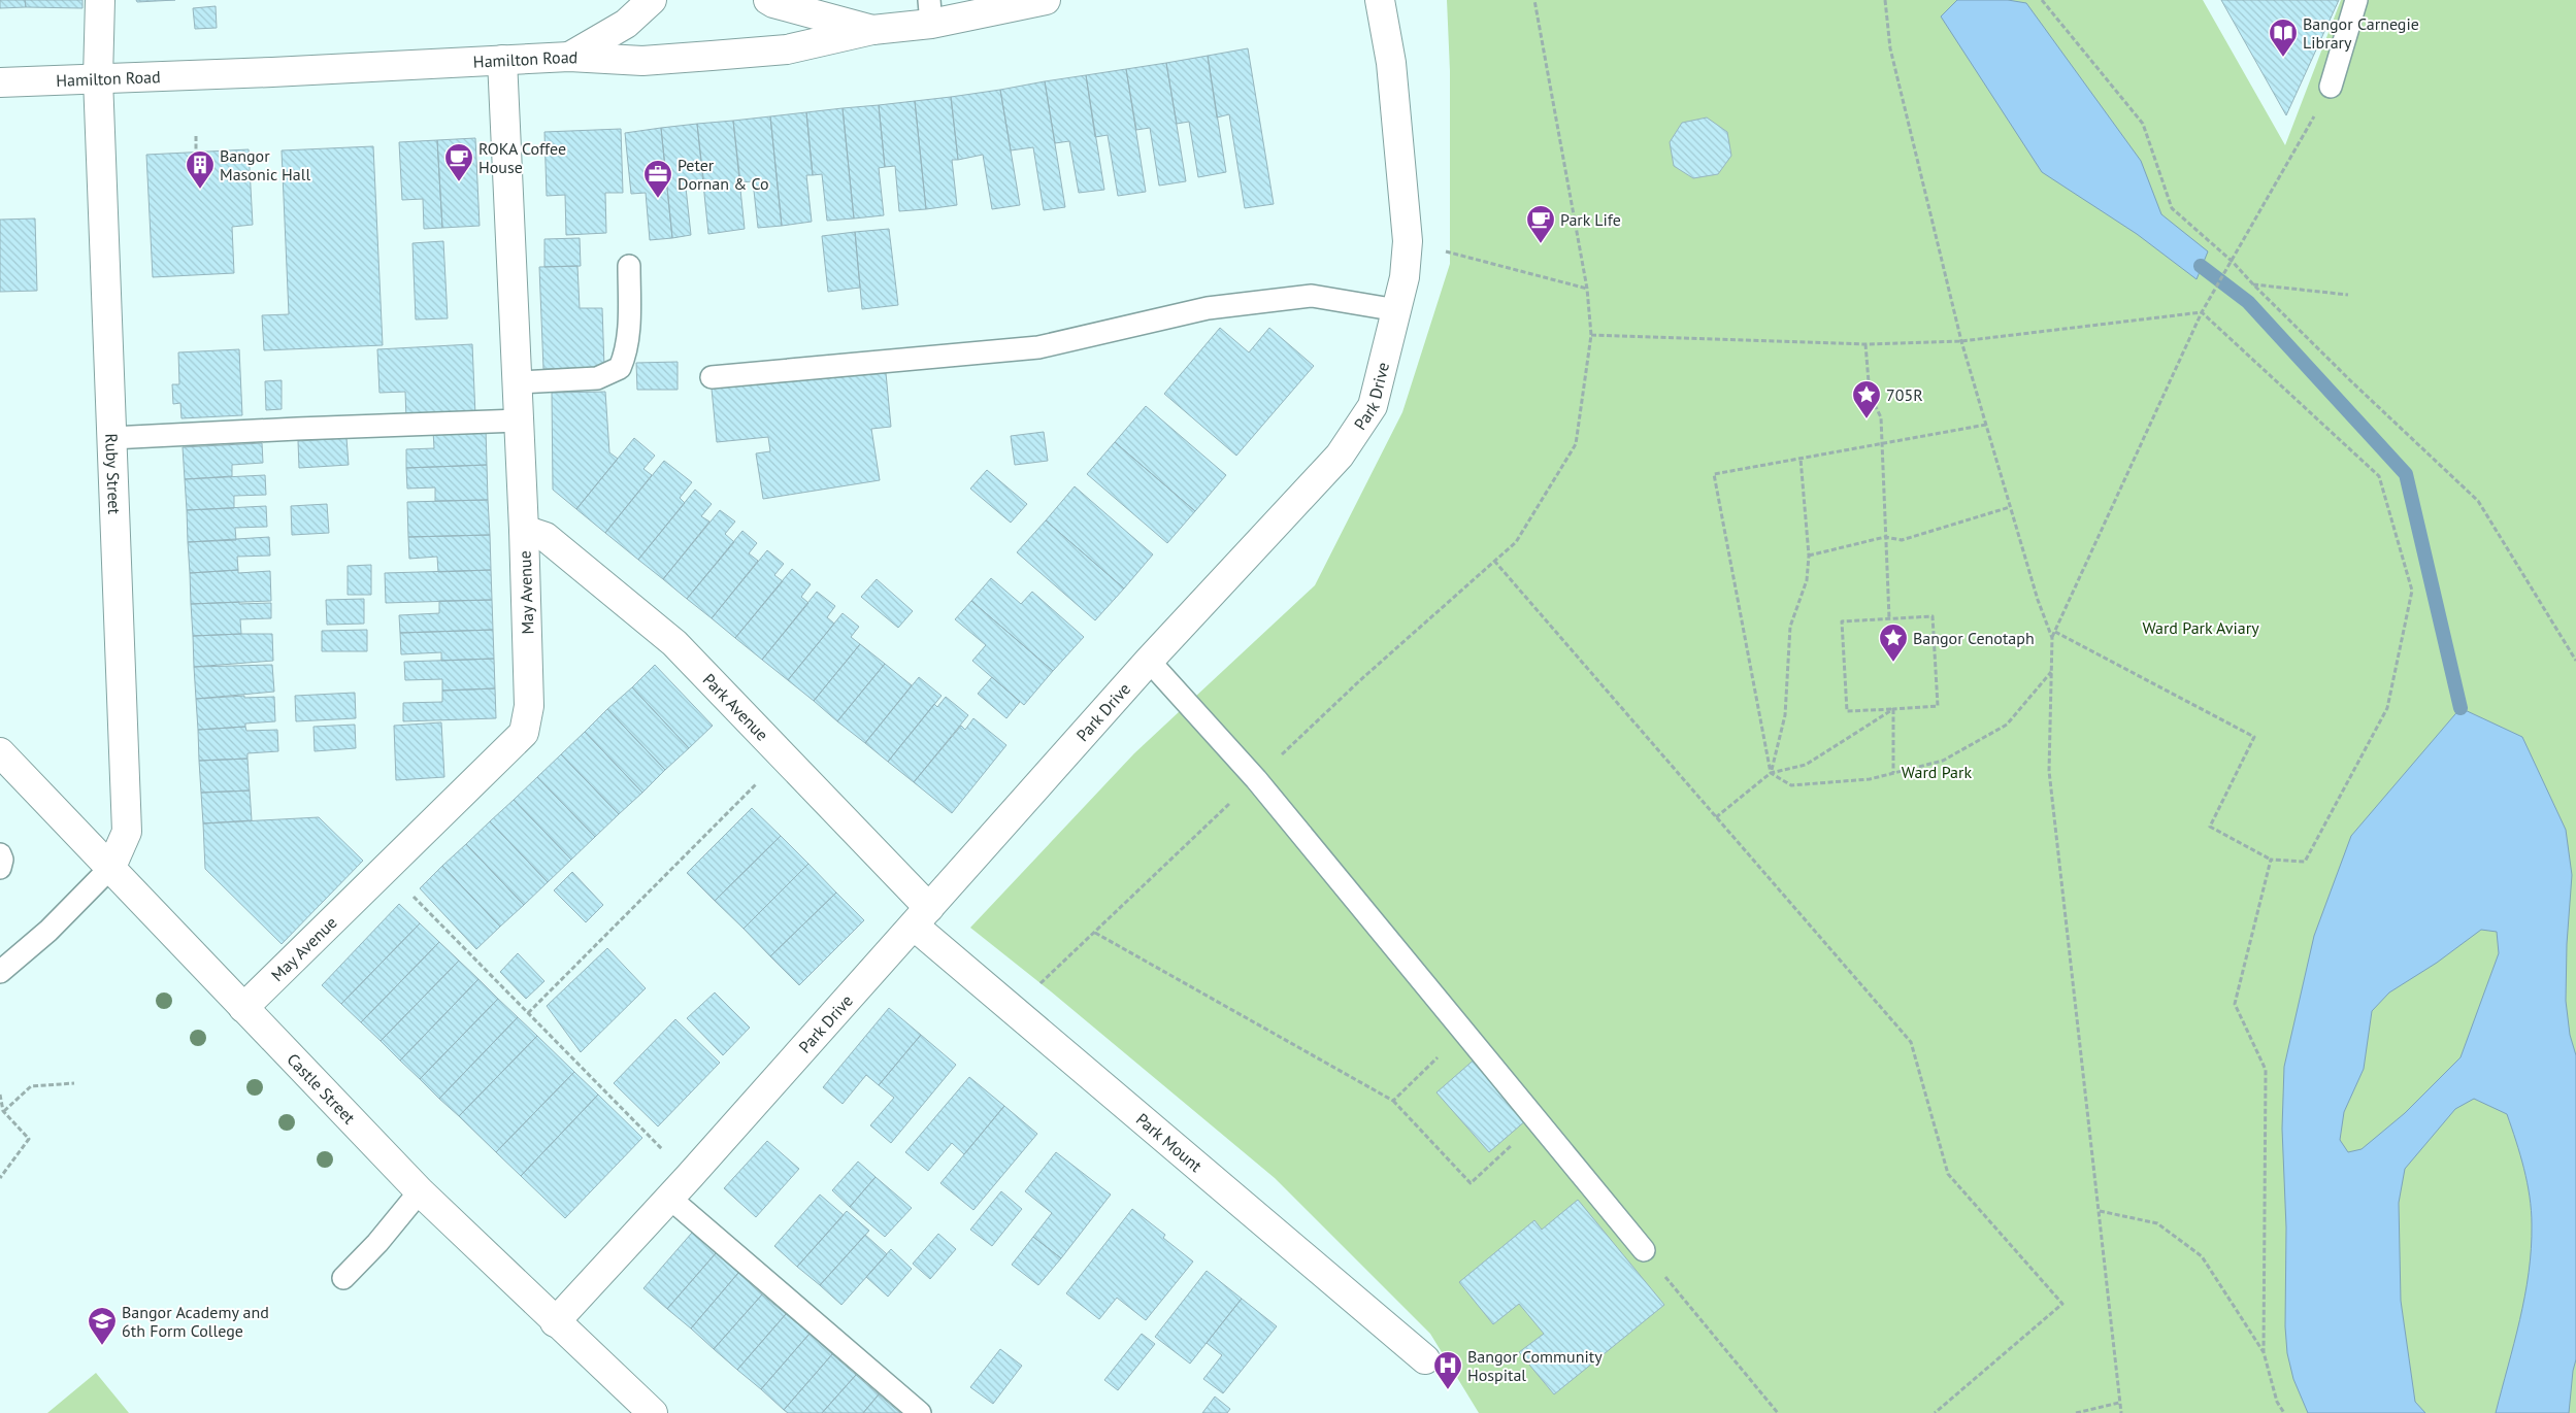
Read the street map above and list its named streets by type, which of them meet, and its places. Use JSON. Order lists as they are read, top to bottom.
{
  "streets": {
    "street": [
      "Hamilton Road",
      "Park Drive",
      "Ruby Street",
      "May Avenue",
      "Park Avenue",
      "Castle Street",
      "Park Mount"
    ]
  },
  "crossings": [
    ["Hamilton Road", "Ruby Street"],
    ["Hamilton Road", "May Avenue"],
    ["Park Drive", "Park Avenue"],
    ["Park Drive", "Castle Street"],
    ["Park Drive", "Park Mount"],
    ["Ruby Street", "Castle Street"],
    ["May Avenue", "Park Avenue"],
    ["May Avenue", "Castle Street"],
    ["Park Avenue", "Park Mount"]
  ],
  "parks": ["Ward Park Aviary", "Ward Park"],
  "places": {
    "library": ["Bangor Carnegie Library"],
    "cafe": ["ROKA Coffee House", "Park Life"],
    "building": ["Bangor Masonic Hall"],
    "office": ["Peter Dornan & Co"],
    "place": ["705R", "Bangor Cenotaph"],
    "school or university": ["Bangor Academy and 6th Form College"],
    "hospital": ["Bangor Community Hospital"]
  }
}
